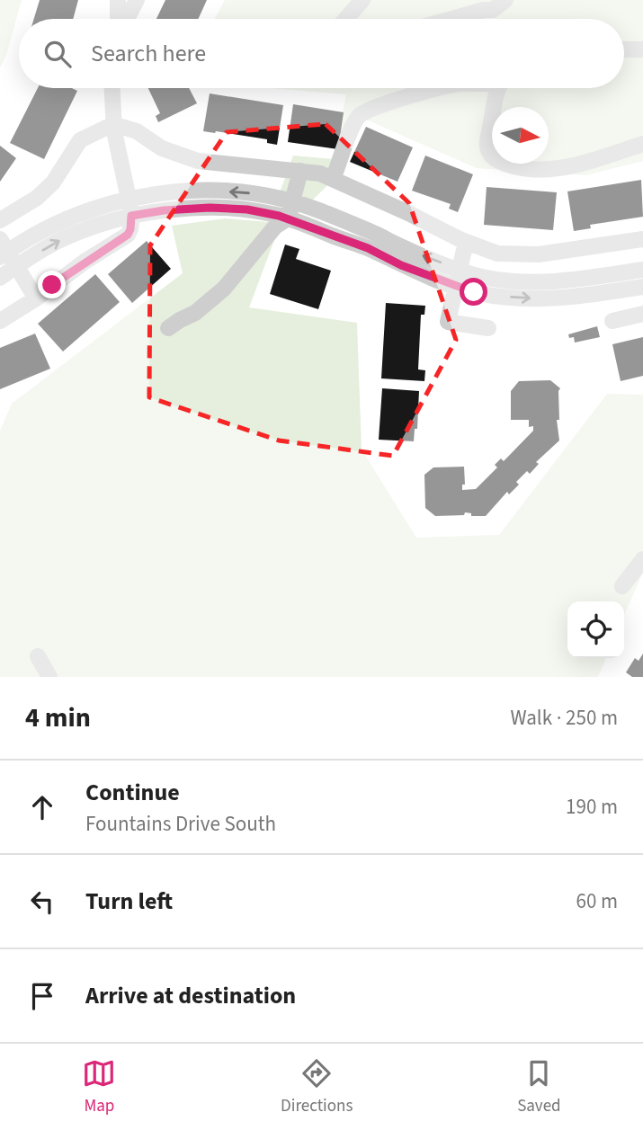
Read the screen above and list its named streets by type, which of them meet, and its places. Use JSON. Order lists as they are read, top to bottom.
{
  "north": "right",
  "page": {
    "search": "Search here",
    "heading": ["4 min", "Walk · 250 m"],
    "list": [
      ["Continue", "Fountains Drive South", "190 m"],
      ["Turn left", "60 m"],
      "Arrive at destination"
    ],
    "nav": ["Map", "Directions", "Saved"]
  }
}
